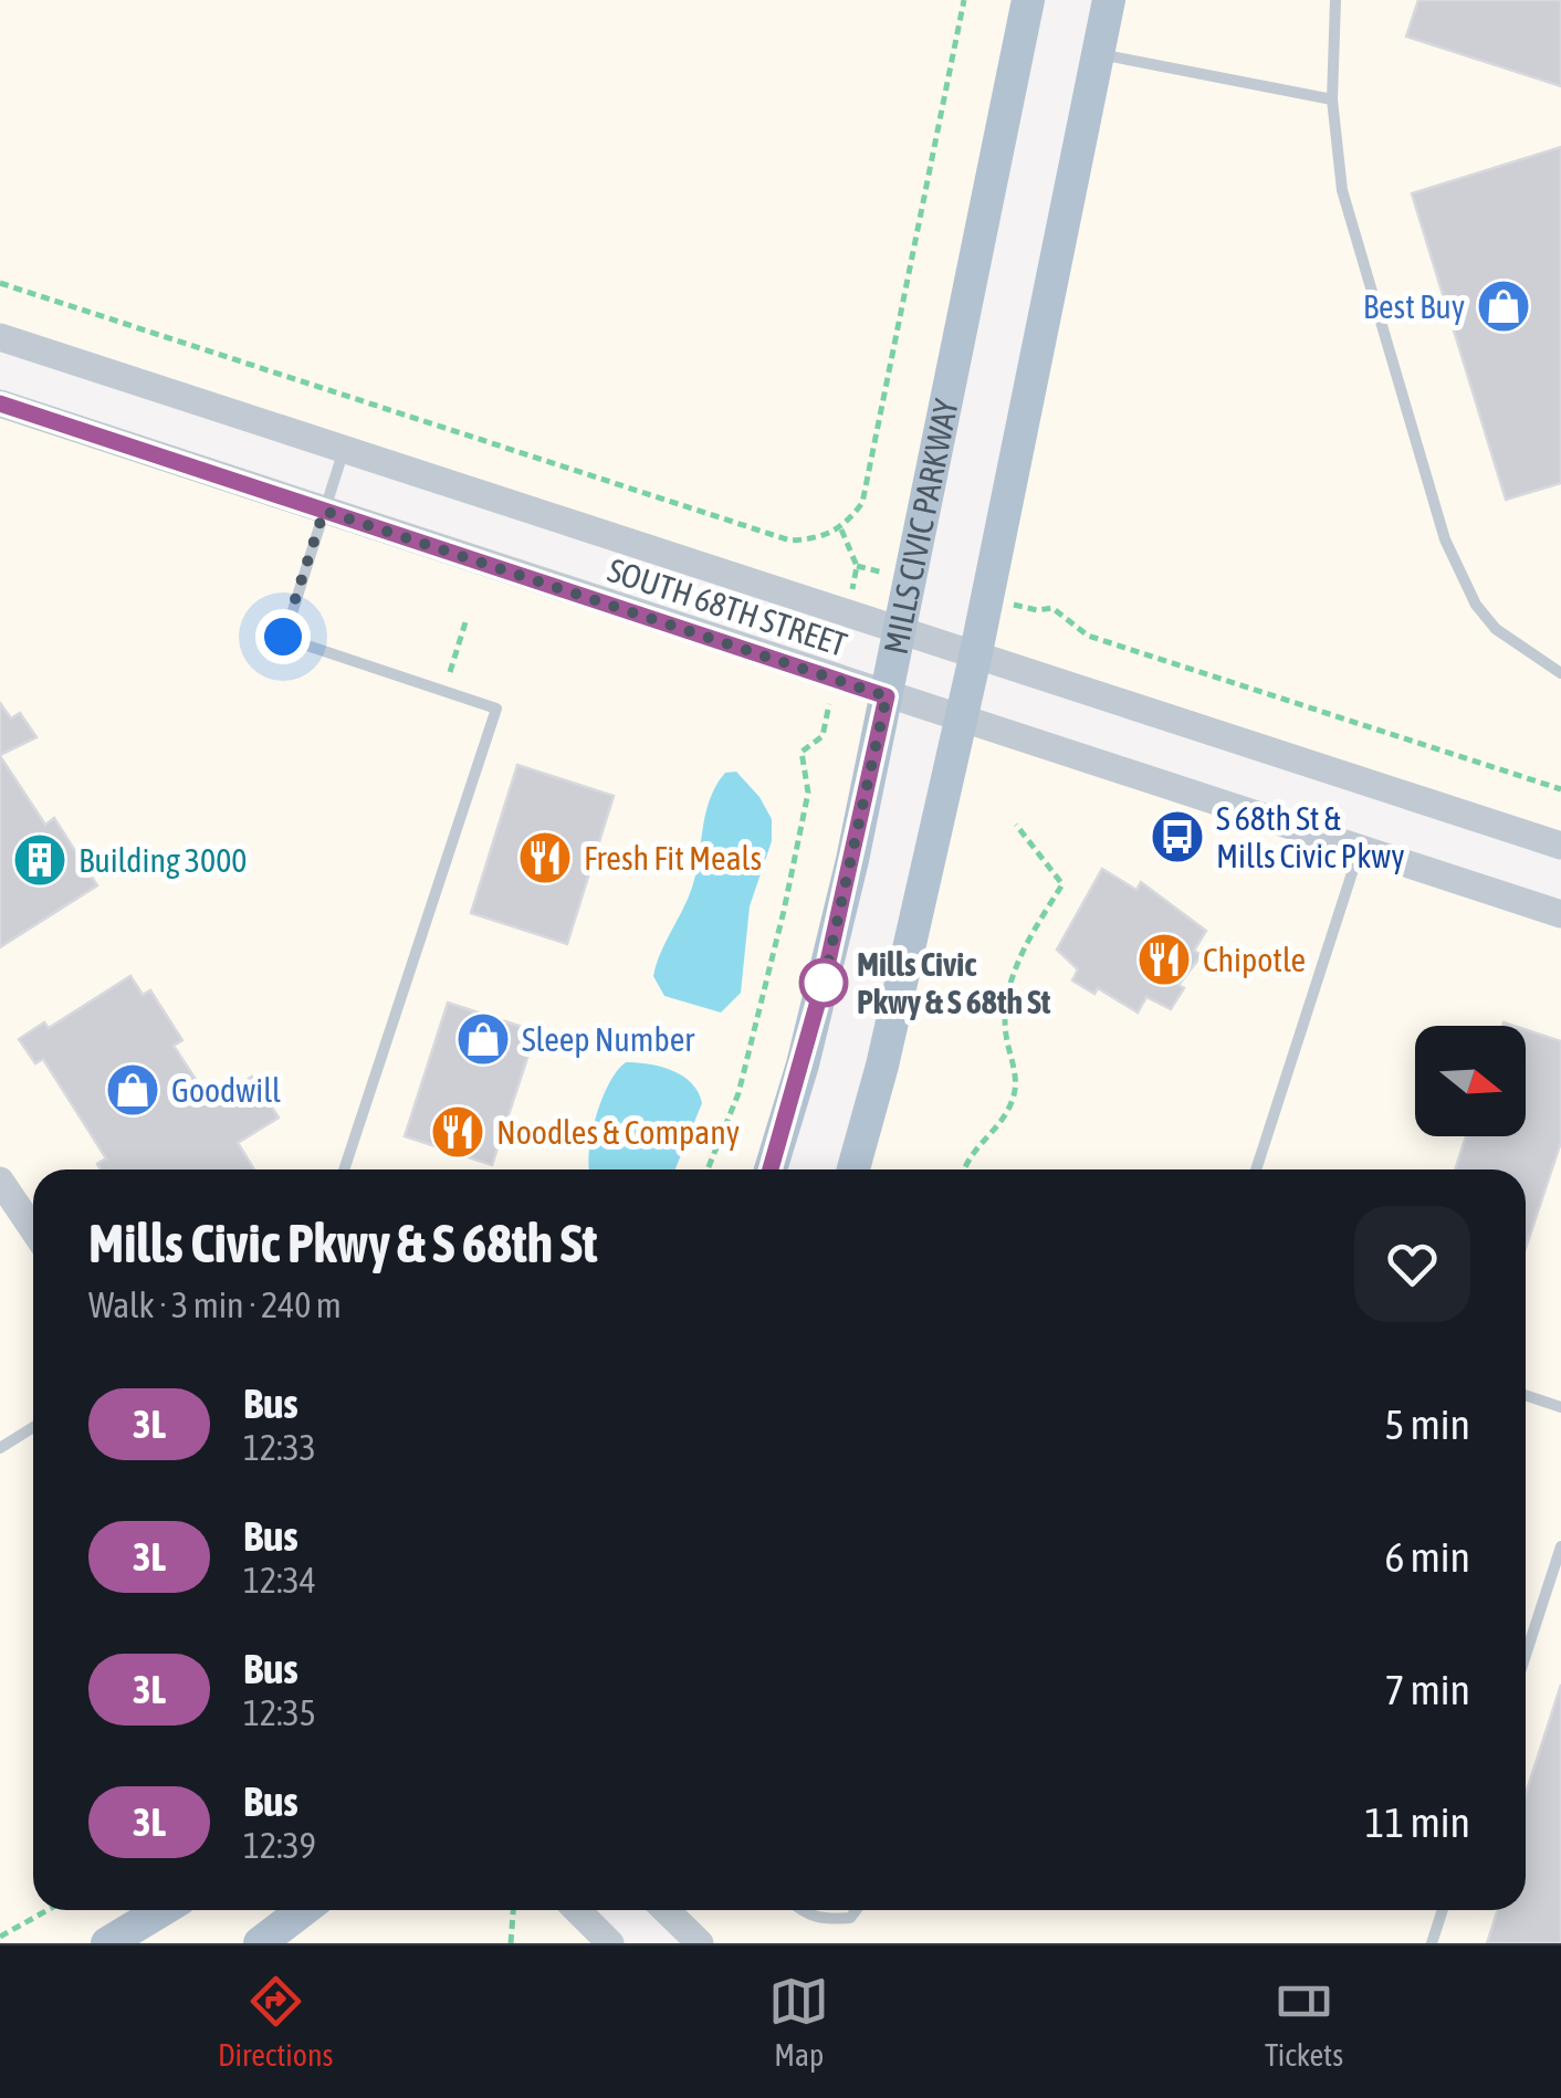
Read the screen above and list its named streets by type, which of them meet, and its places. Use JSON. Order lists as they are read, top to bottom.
{
  "streets": {
    "main road": ["MILLS CIVIC PARKWAY"],
    "street": ["SOUTH 68TH STREET"]
  },
  "crossings": [
    ["MILLS CIVIC PARKWAY", "SOUTH 68TH STREET"]
  ],
  "places": {
    "shop": ["Best Buy", "Sleep Number", "Goodwill"],
    "bus stop": ["S 68th St & Mills Civic Pkwy"],
    "restaurant": ["Fresh Fit Meals", "Chipotle", "Noodles & Company"],
    "building": ["Building 3000"],
    "other": ["Mills Civic Pkwy & S 68th St"]
  },
  "lines": ["bus line 3L"],
  "north": "right",
  "page": {
    "heading": ["Mills Civic Pkwy & S 68th St", "Walk · 3 min · 240 m"],
    "list": [
      {
        "mark": "3L",
        "name": "Bus",
        "note": "12:33",
        "value": "5 min"
      },
      {
        "mark": "3L",
        "name": "Bus",
        "note": "12:34",
        "value": "6 min"
      },
      {
        "mark": "3L",
        "name": "Bus",
        "note": "12:35",
        "value": "7 min"
      },
      {
        "mark": "3L",
        "name": "Bus",
        "note": "12:39",
        "value": "11 min"
      }
    ],
    "tabs": ["Directions", "Map", "Tickets"]
  }
}
